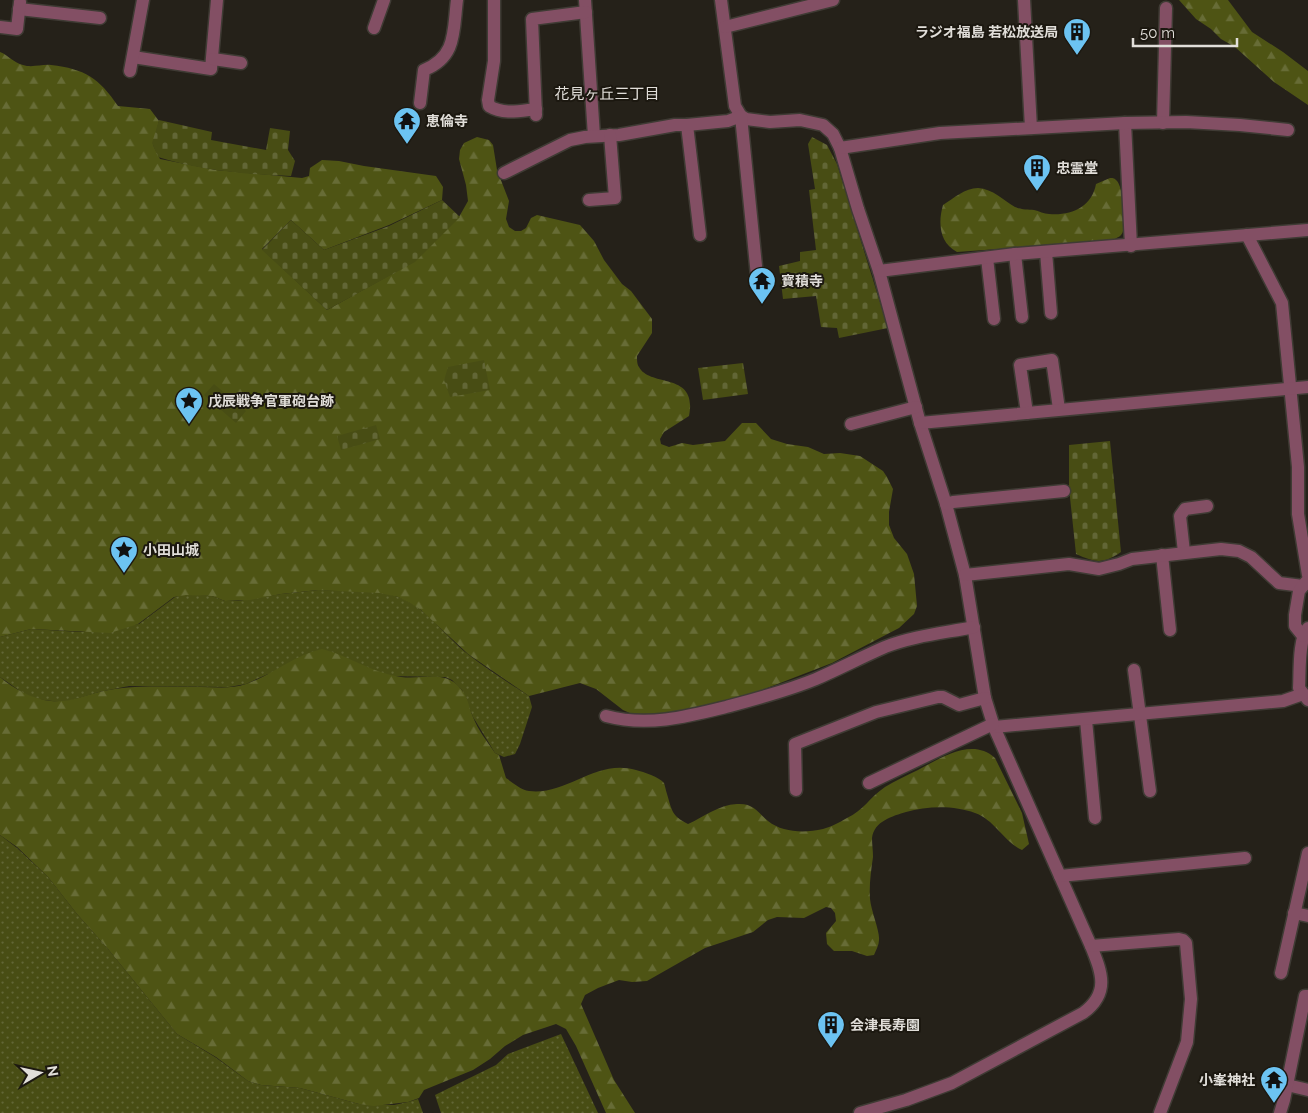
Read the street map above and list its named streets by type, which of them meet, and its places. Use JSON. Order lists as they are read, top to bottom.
{
  "districts": ["花見ヶ丘三丁目"],
  "places": {
    "building": ["ラジオ福島 若松放送局", "忠霊堂", "会津長寿園"],
    "temple": ["恵倫寺", "寳積寺", "小峯神社"],
    "place": ["戊辰戦争官軍砲台跡", "小田山城"]
  },
  "scale_bar": "50 m",
  "north": "right"
}
